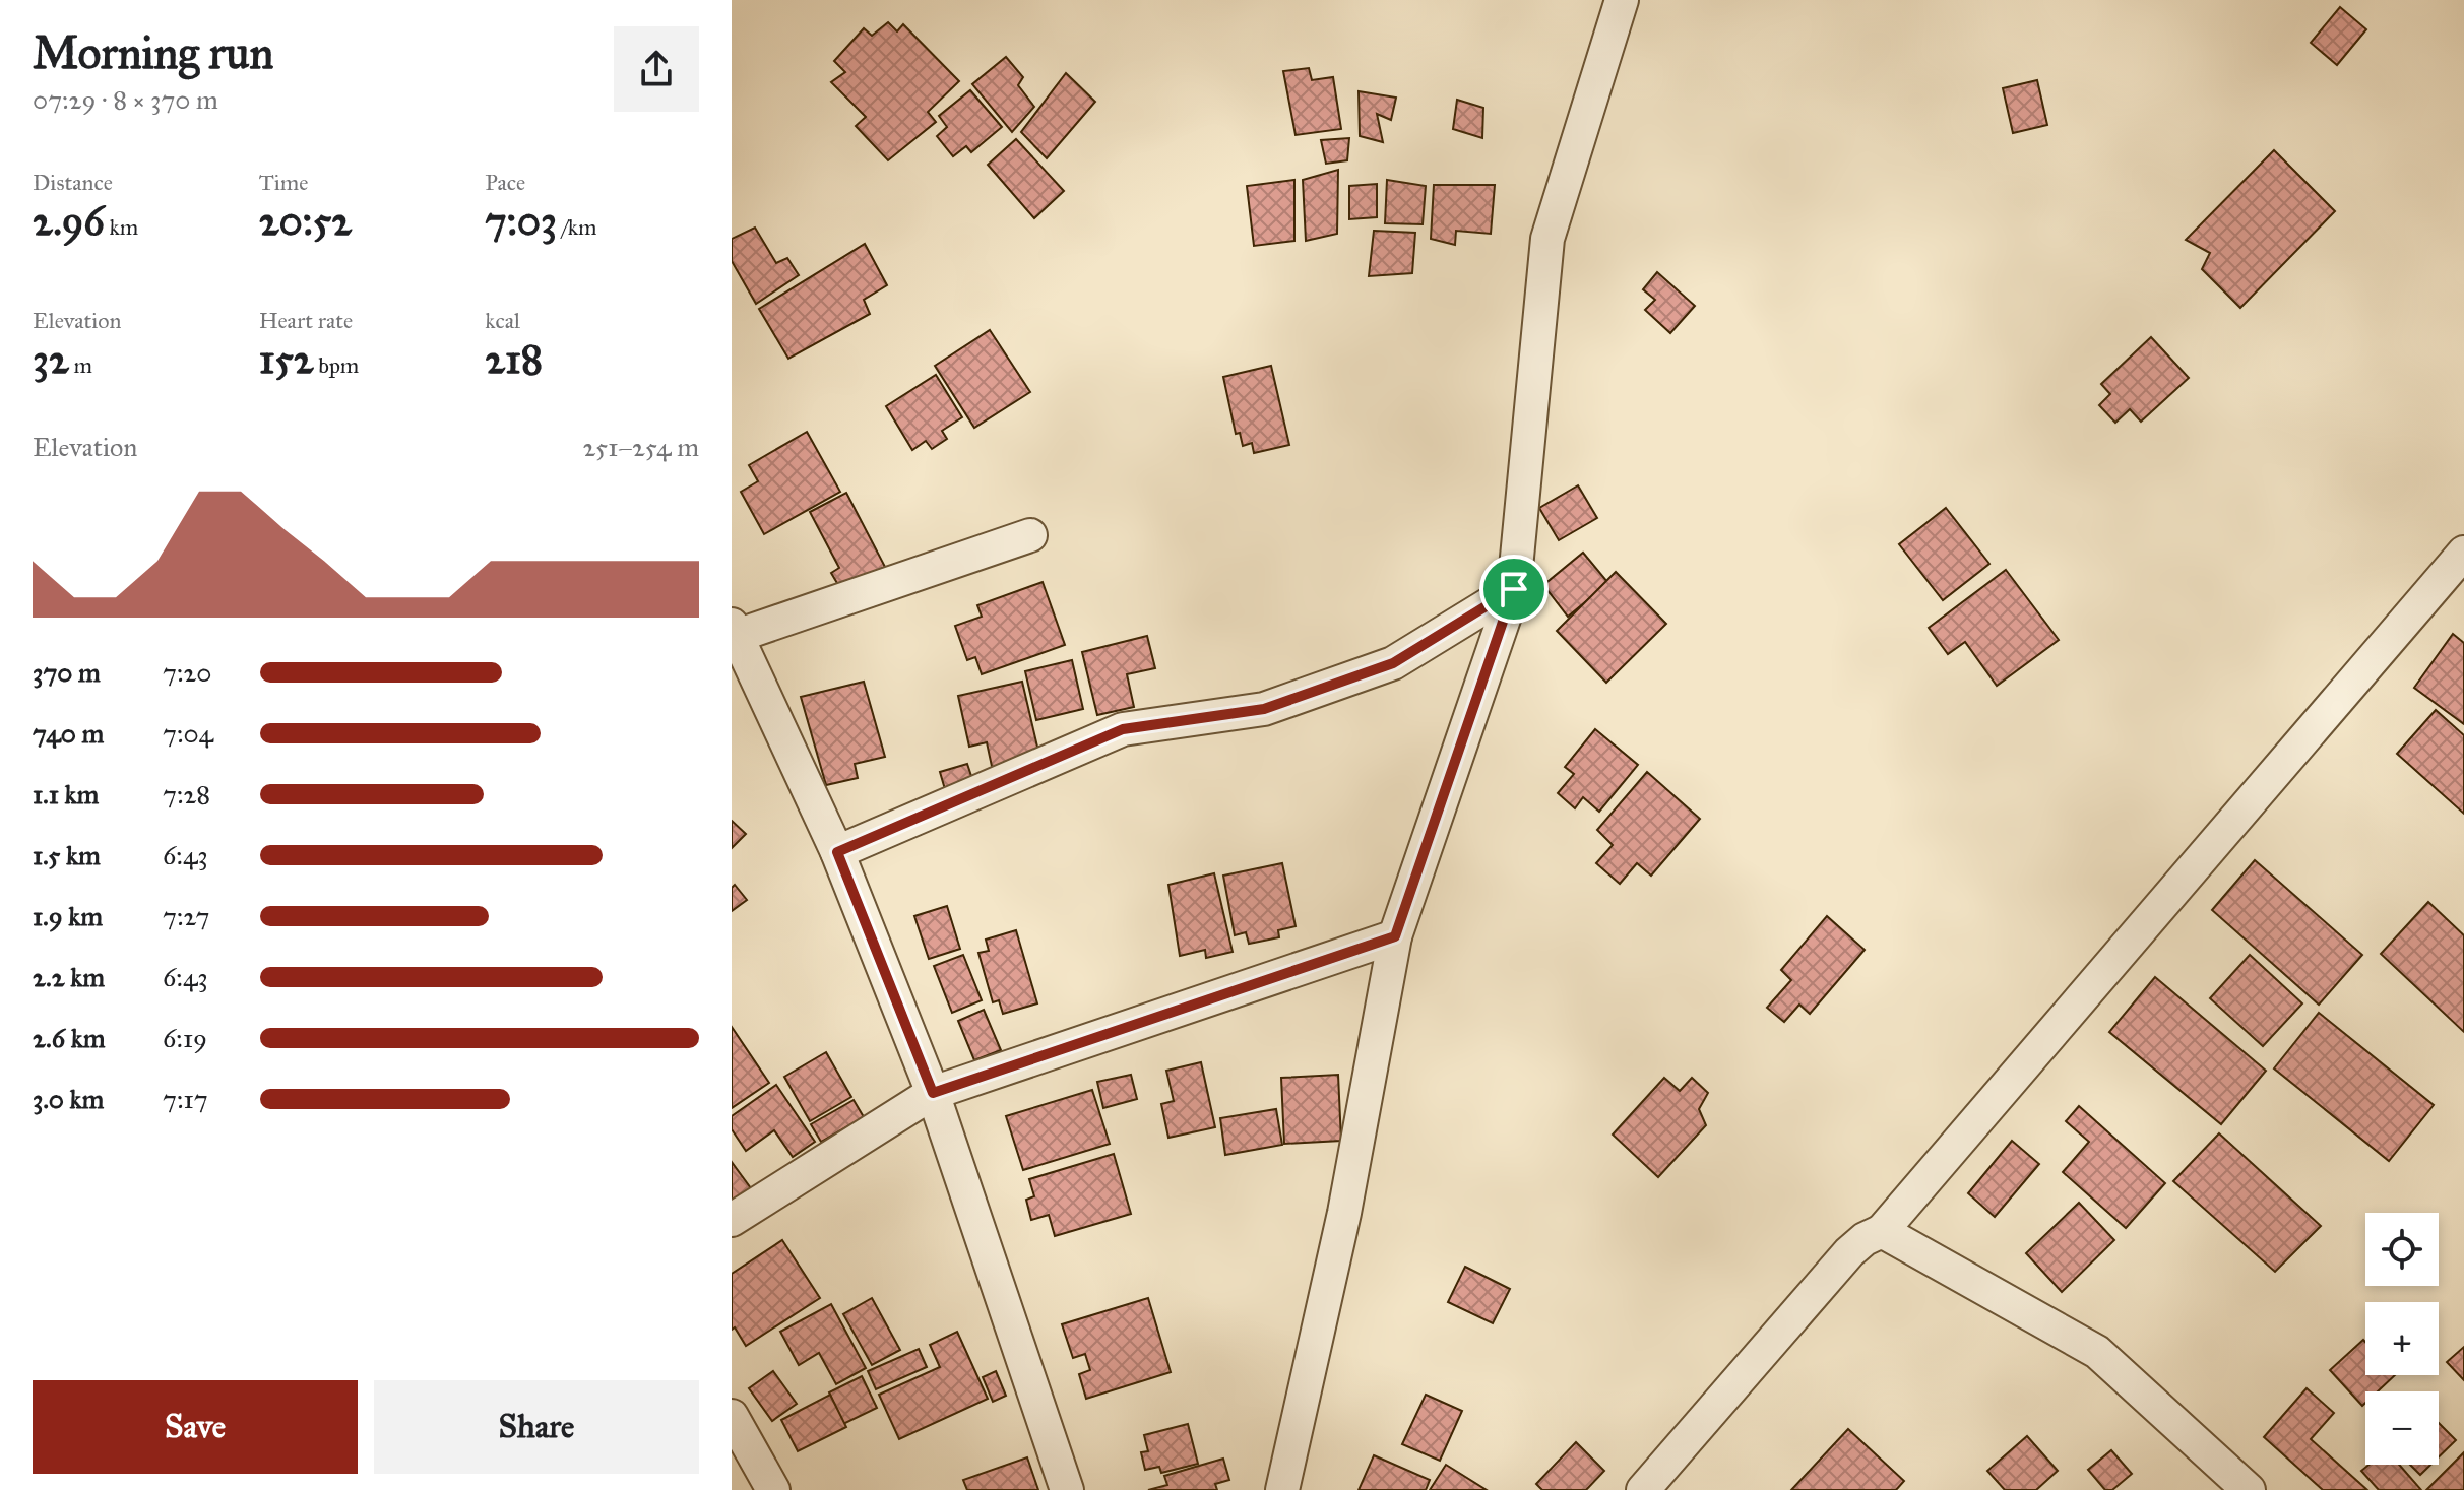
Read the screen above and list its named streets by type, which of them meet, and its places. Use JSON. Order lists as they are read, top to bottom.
{
  "page": {
    "heading": ["Morning run", "07:29 · 8 × 370 m"],
    "stats": [
      ["Distance", "2.96 km"],
      ["Time", "20:52"],
      ["Pace", "7:03 /km"],
      ["Elevation", "32 m"],
      ["Heart rate", "152 bpm"],
      ["kcal", "218"]
    ],
    "chart": ["Elevation", "251–254 m"],
    "list": [
      {
        "name": "370 m",
        "note": "7:20"
      },
      {
        "name": "740 m",
        "note": "7:04"
      },
      {
        "name": "1.1 km",
        "note": "7:28"
      },
      {
        "name": "1.5 km",
        "note": "6:43"
      },
      {
        "name": "1.9 km",
        "note": "7:27"
      },
      {
        "name": "2.2 km",
        "note": "6:43"
      },
      {
        "name": "2.6 km",
        "note": "6:19"
      },
      {
        "name": "3.0 km",
        "note": "7:17"
      }
    ],
    "map_buttons": ["+", "−"],
    "buttons": ["Save", "Share"]
  }
}
